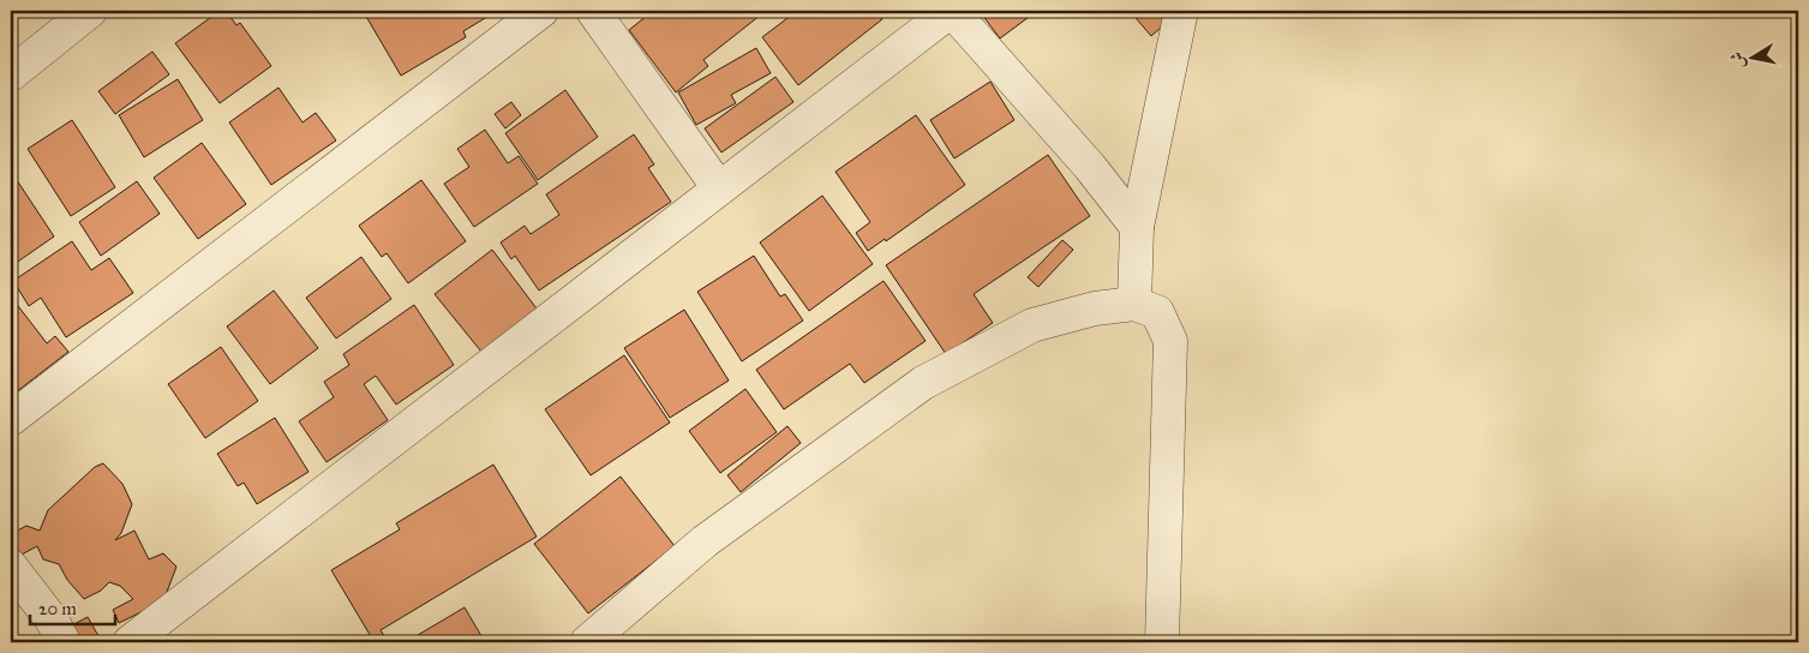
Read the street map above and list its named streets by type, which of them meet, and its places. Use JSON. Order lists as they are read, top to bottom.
{
  "scale_bar": "20 m",
  "north": "left"
}
